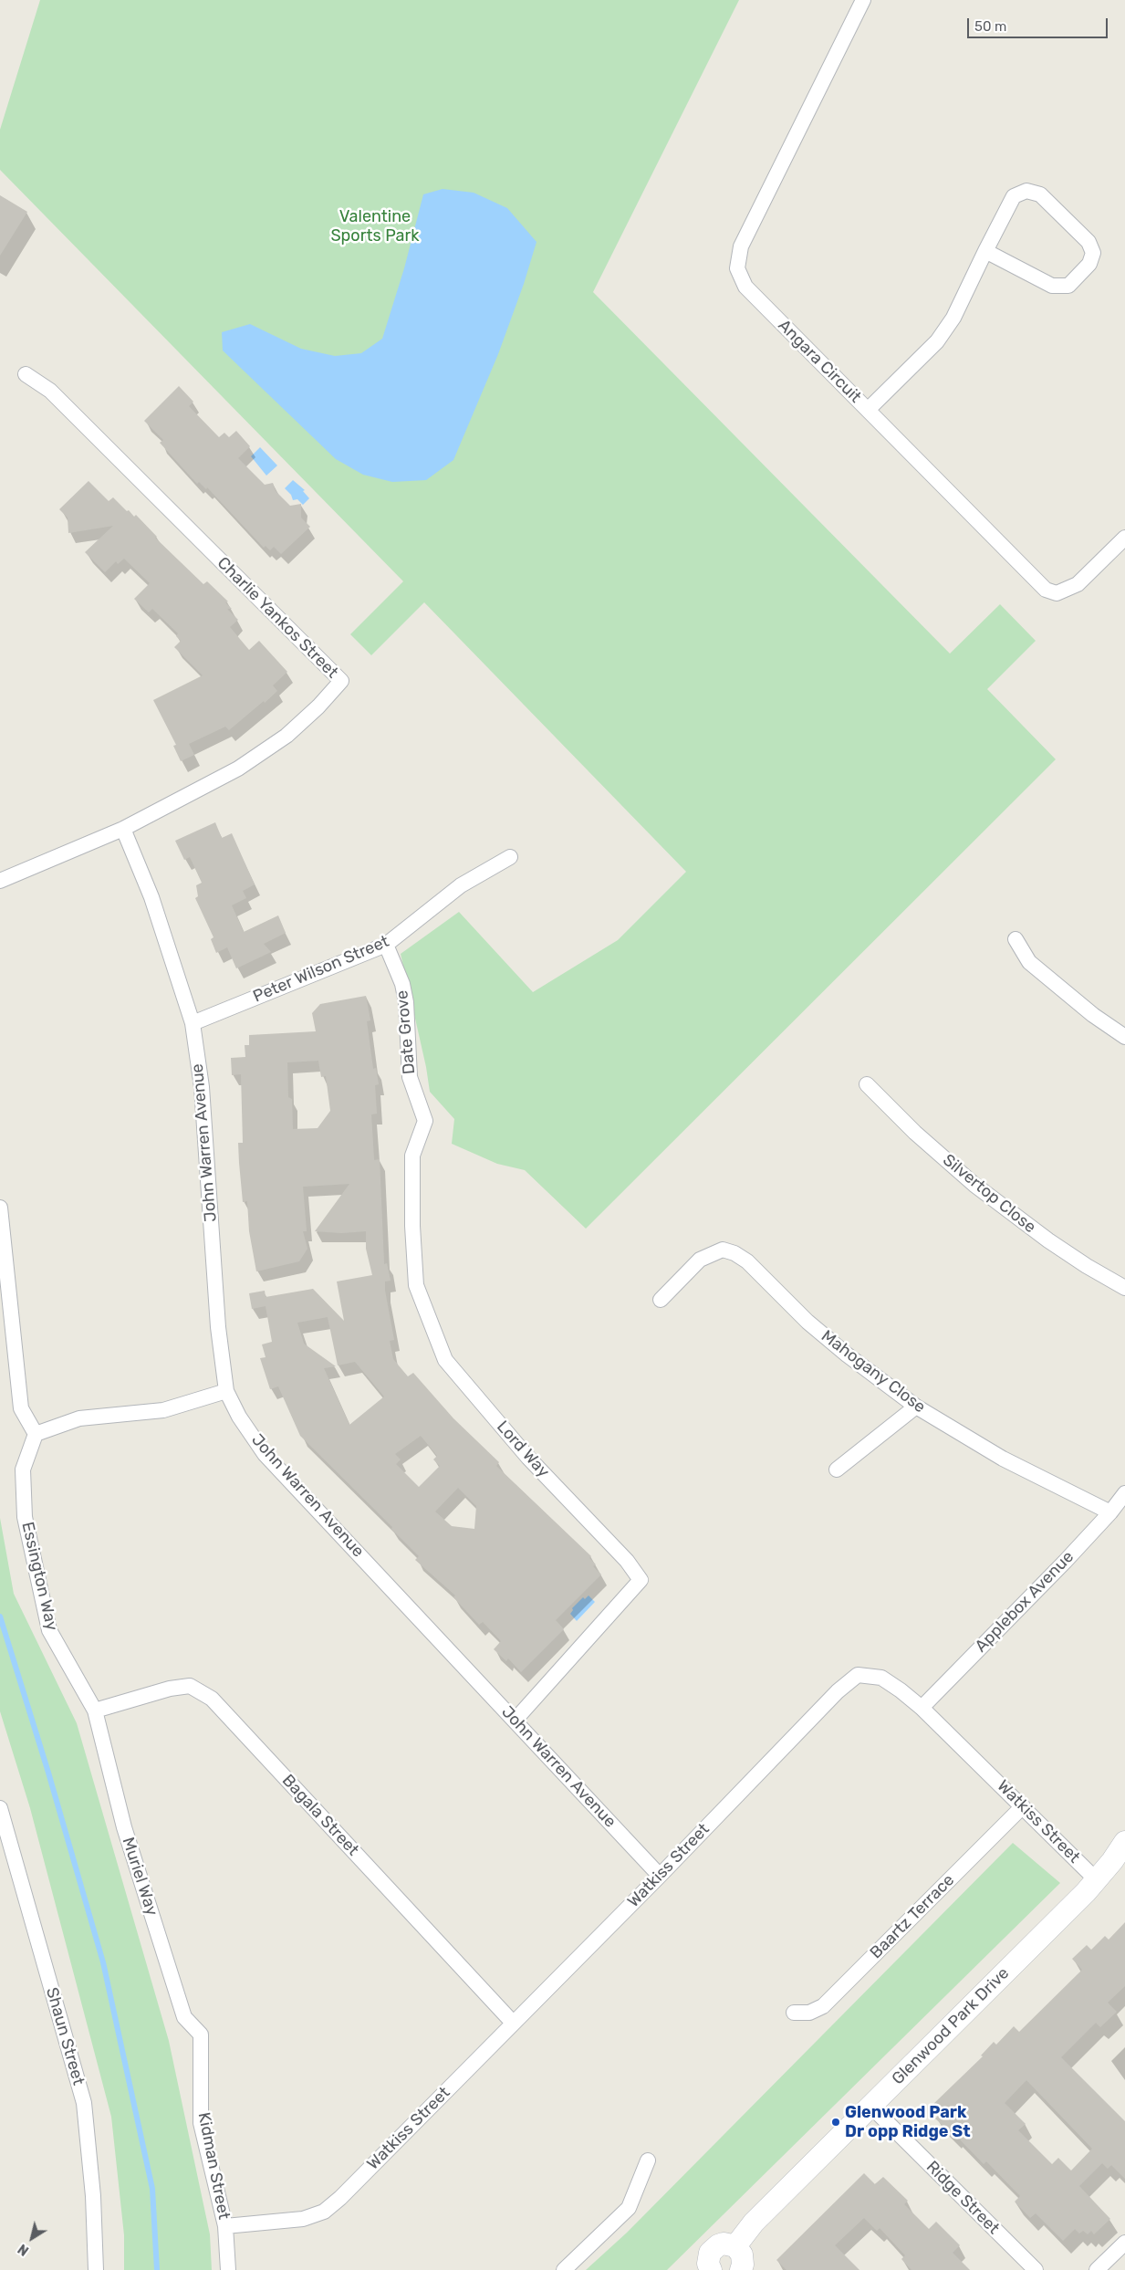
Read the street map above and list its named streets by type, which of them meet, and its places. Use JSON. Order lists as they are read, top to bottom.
{
  "streets": {
    "street": [
      "Angara Circuit",
      "Charlie Yankos Street",
      "Peter Wilson Street",
      "Date Grove",
      "John Warren Avenue",
      "Silvertop Close",
      "Mahogany Close",
      "Lord Way",
      "Essington Way",
      "Applebox Avenue",
      "Bagala Street",
      "Watkiss Street",
      "Muriel Way",
      "Baartz Terrace",
      "Glenwood Park Drive",
      "Shaun Street",
      "Kidman Street",
      "Ridge Street"
    ]
  },
  "crossings": [
    ["Charlie Yankos Street", "John Warren Avenue"],
    ["Peter Wilson Street", "Date Grove"],
    ["Peter Wilson Street", "John Warren Avenue"],
    ["Date Grove", "Lord Way"],
    ["John Warren Avenue", "Lord Way"],
    ["John Warren Avenue", "Watkiss Street"],
    ["Mahogany Close", "Applebox Avenue"],
    ["Essington Way", "Bagala Street"],
    ["Essington Way", "Muriel Way"],
    ["Applebox Avenue", "Watkiss Street"],
    ["Bagala Street", "Watkiss Street"],
    ["Bagala Street", "Muriel Way"],
    ["Watkiss Street", "Baartz Terrace"],
    ["Watkiss Street", "Glenwood Park Drive"],
    ["Watkiss Street", "Kidman Street"],
    ["Muriel Way", "Kidman Street"],
    ["Glenwood Park Drive", "Ridge Street"]
  ],
  "parks": ["Valentine Sports Park"],
  "places": ["Glenwood Park Dr opp Ridge St"],
  "scale_bar": "50 m",
  "north": "bottom left"
}
